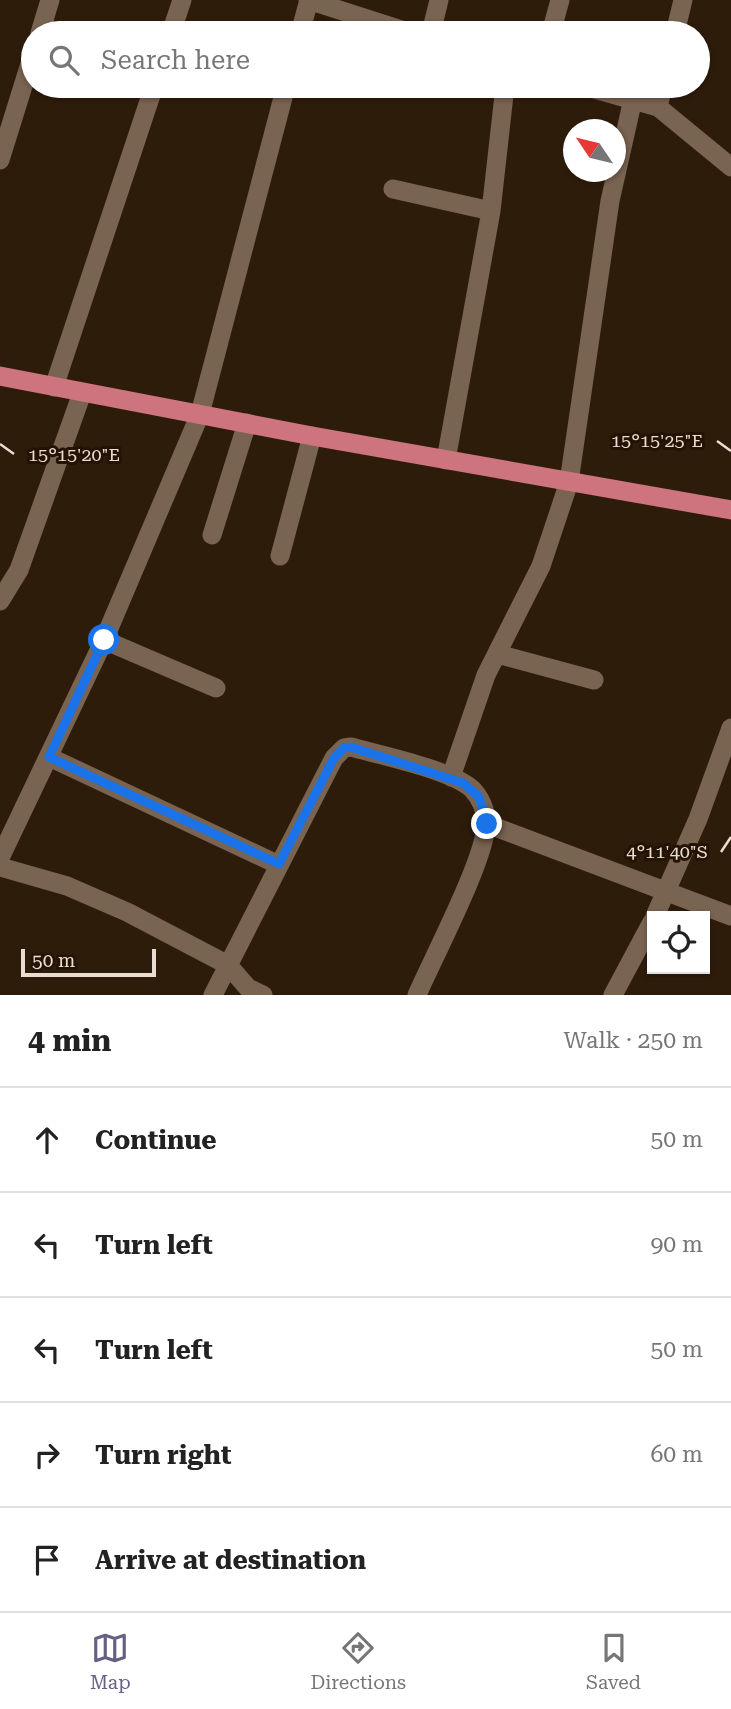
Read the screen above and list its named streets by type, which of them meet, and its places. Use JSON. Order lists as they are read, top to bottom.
{
  "scale_bar": "50 m",
  "north": "top left",
  "page": {
    "search": "Search here",
    "scale": "50 m",
    "heading": ["4 min", "Walk · 250 m"],
    "list": [
      ["Continue", "50 m"],
      ["Turn left", "90 m"],
      ["Turn left", "50 m"],
      ["Turn right", "60 m"],
      "Arrive at destination"
    ],
    "nav": ["Map", "Directions", "Saved"]
  },
  "coordinates": ["15°15'25\"E", "15°15'20\"E", "4°11'40\"S"]
}
